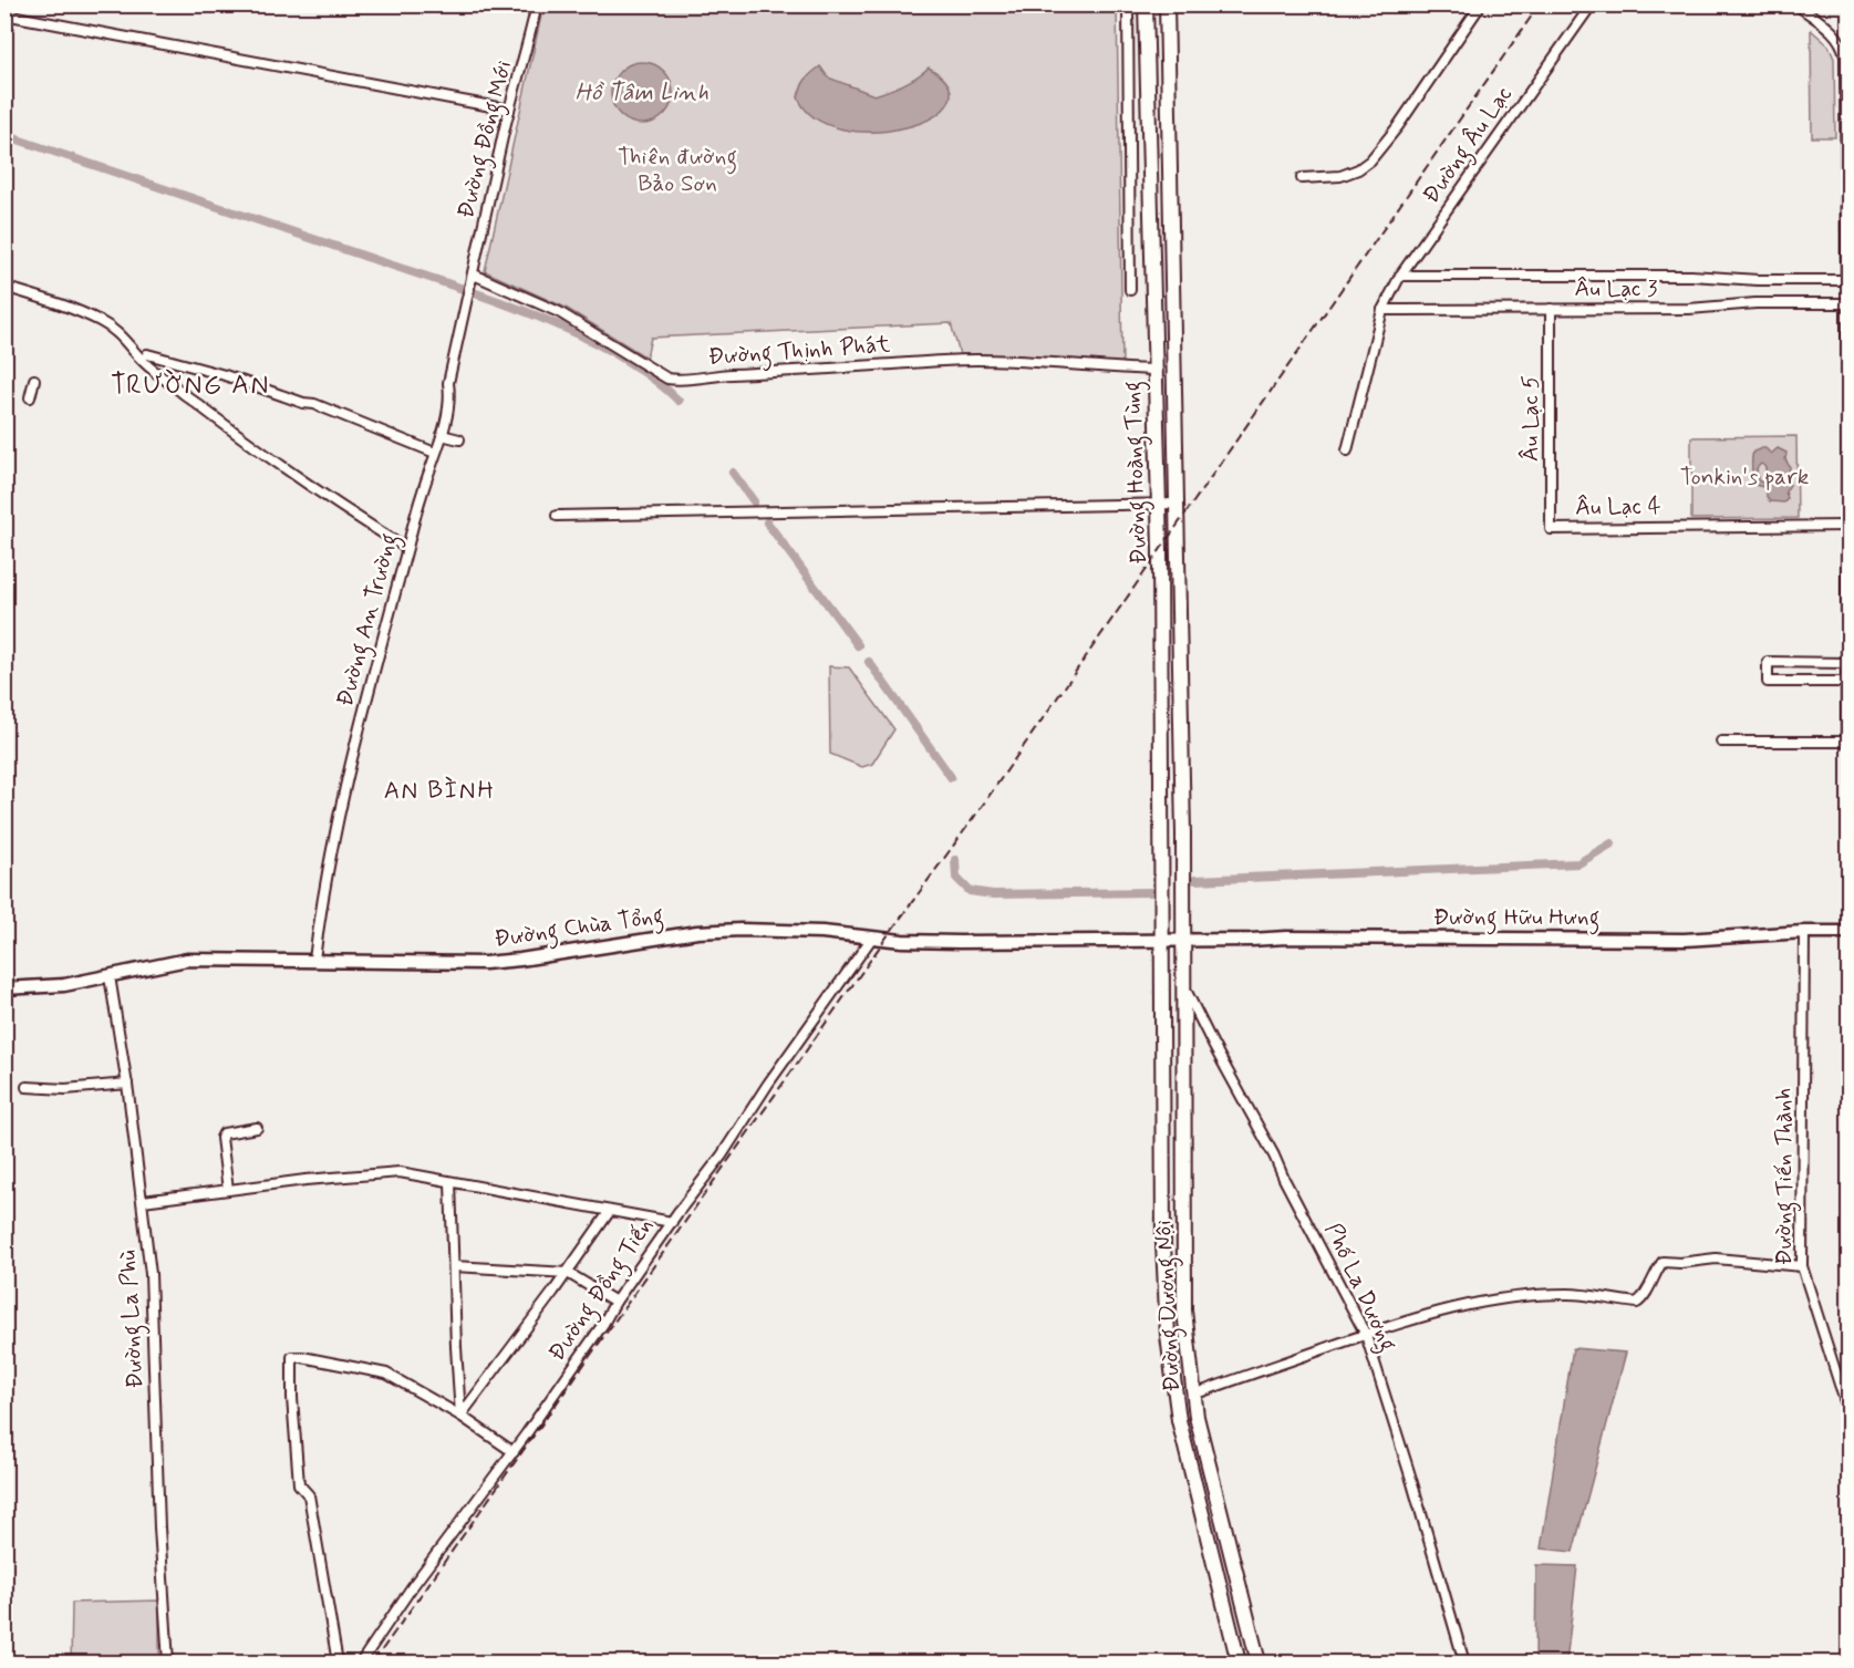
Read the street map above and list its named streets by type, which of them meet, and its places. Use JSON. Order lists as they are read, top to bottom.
{
  "streets": {
    "main road": [
      "Đường Hoàng Tùng",
      "Đường Hữu Hưng",
      "Đường Chùa Tổng",
      "Đường Dương Nội"
    ],
    "street": [
      "Đường Đồng Mới",
      "Đường Âu Lạc",
      "Âu Lạc 3",
      "Đường Thịnh Phát",
      "Âu Lạc 5",
      "Âu Lạc 4",
      "Đường An Trường",
      "Đường Tiến Thành",
      "Phố La Dương",
      "Đường Đồng Tiến",
      "Đường La Phù"
    ]
  },
  "crossings": [
    ["Đường Đồng Mới", "Đường Thịnh Phát"],
    ["Đường Đồng Mới", "Đường An Trường"],
    ["Đường Âu Lạc", "Âu Lạc 3"],
    ["Âu Lạc 3", "Âu Lạc 5"],
    ["Đường Thịnh Phát", "Đường Hoàng Tùng"],
    ["Âu Lạc 5", "Âu Lạc 4"],
    ["Đường Hoàng Tùng", "Đường Hữu Hưng"],
    ["Đường Hoàng Tùng", "Đường Chùa Tổng"],
    ["Đường Hoàng Tùng", "Đường Dương Nội"],
    ["Đường An Trường", "Đường Chùa Tổng"],
    ["Đường Hữu Hưng", "Đường Chùa Tổng"],
    ["Đường Hữu Hưng", "Đường Tiến Thành"],
    ["Đường Hữu Hưng", "Đường Dương Nội"],
    ["Đường Chùa Tổng", "Đường Đồng Tiến"],
    ["Đường Chùa Tổng", "Đường Dương Nội"],
    ["Đường Chùa Tổng", "Đường La Phù"],
    ["Phố La Dương", "Đường Dương Nội"]
  ],
  "districts": ["TRƯỜNG AN", "AN BÌNH"],
  "water": ["Hồ Tâm Linh"],
  "parks": ["Thiên đường Bảo Sơn", "Tonkin's park"]
}
